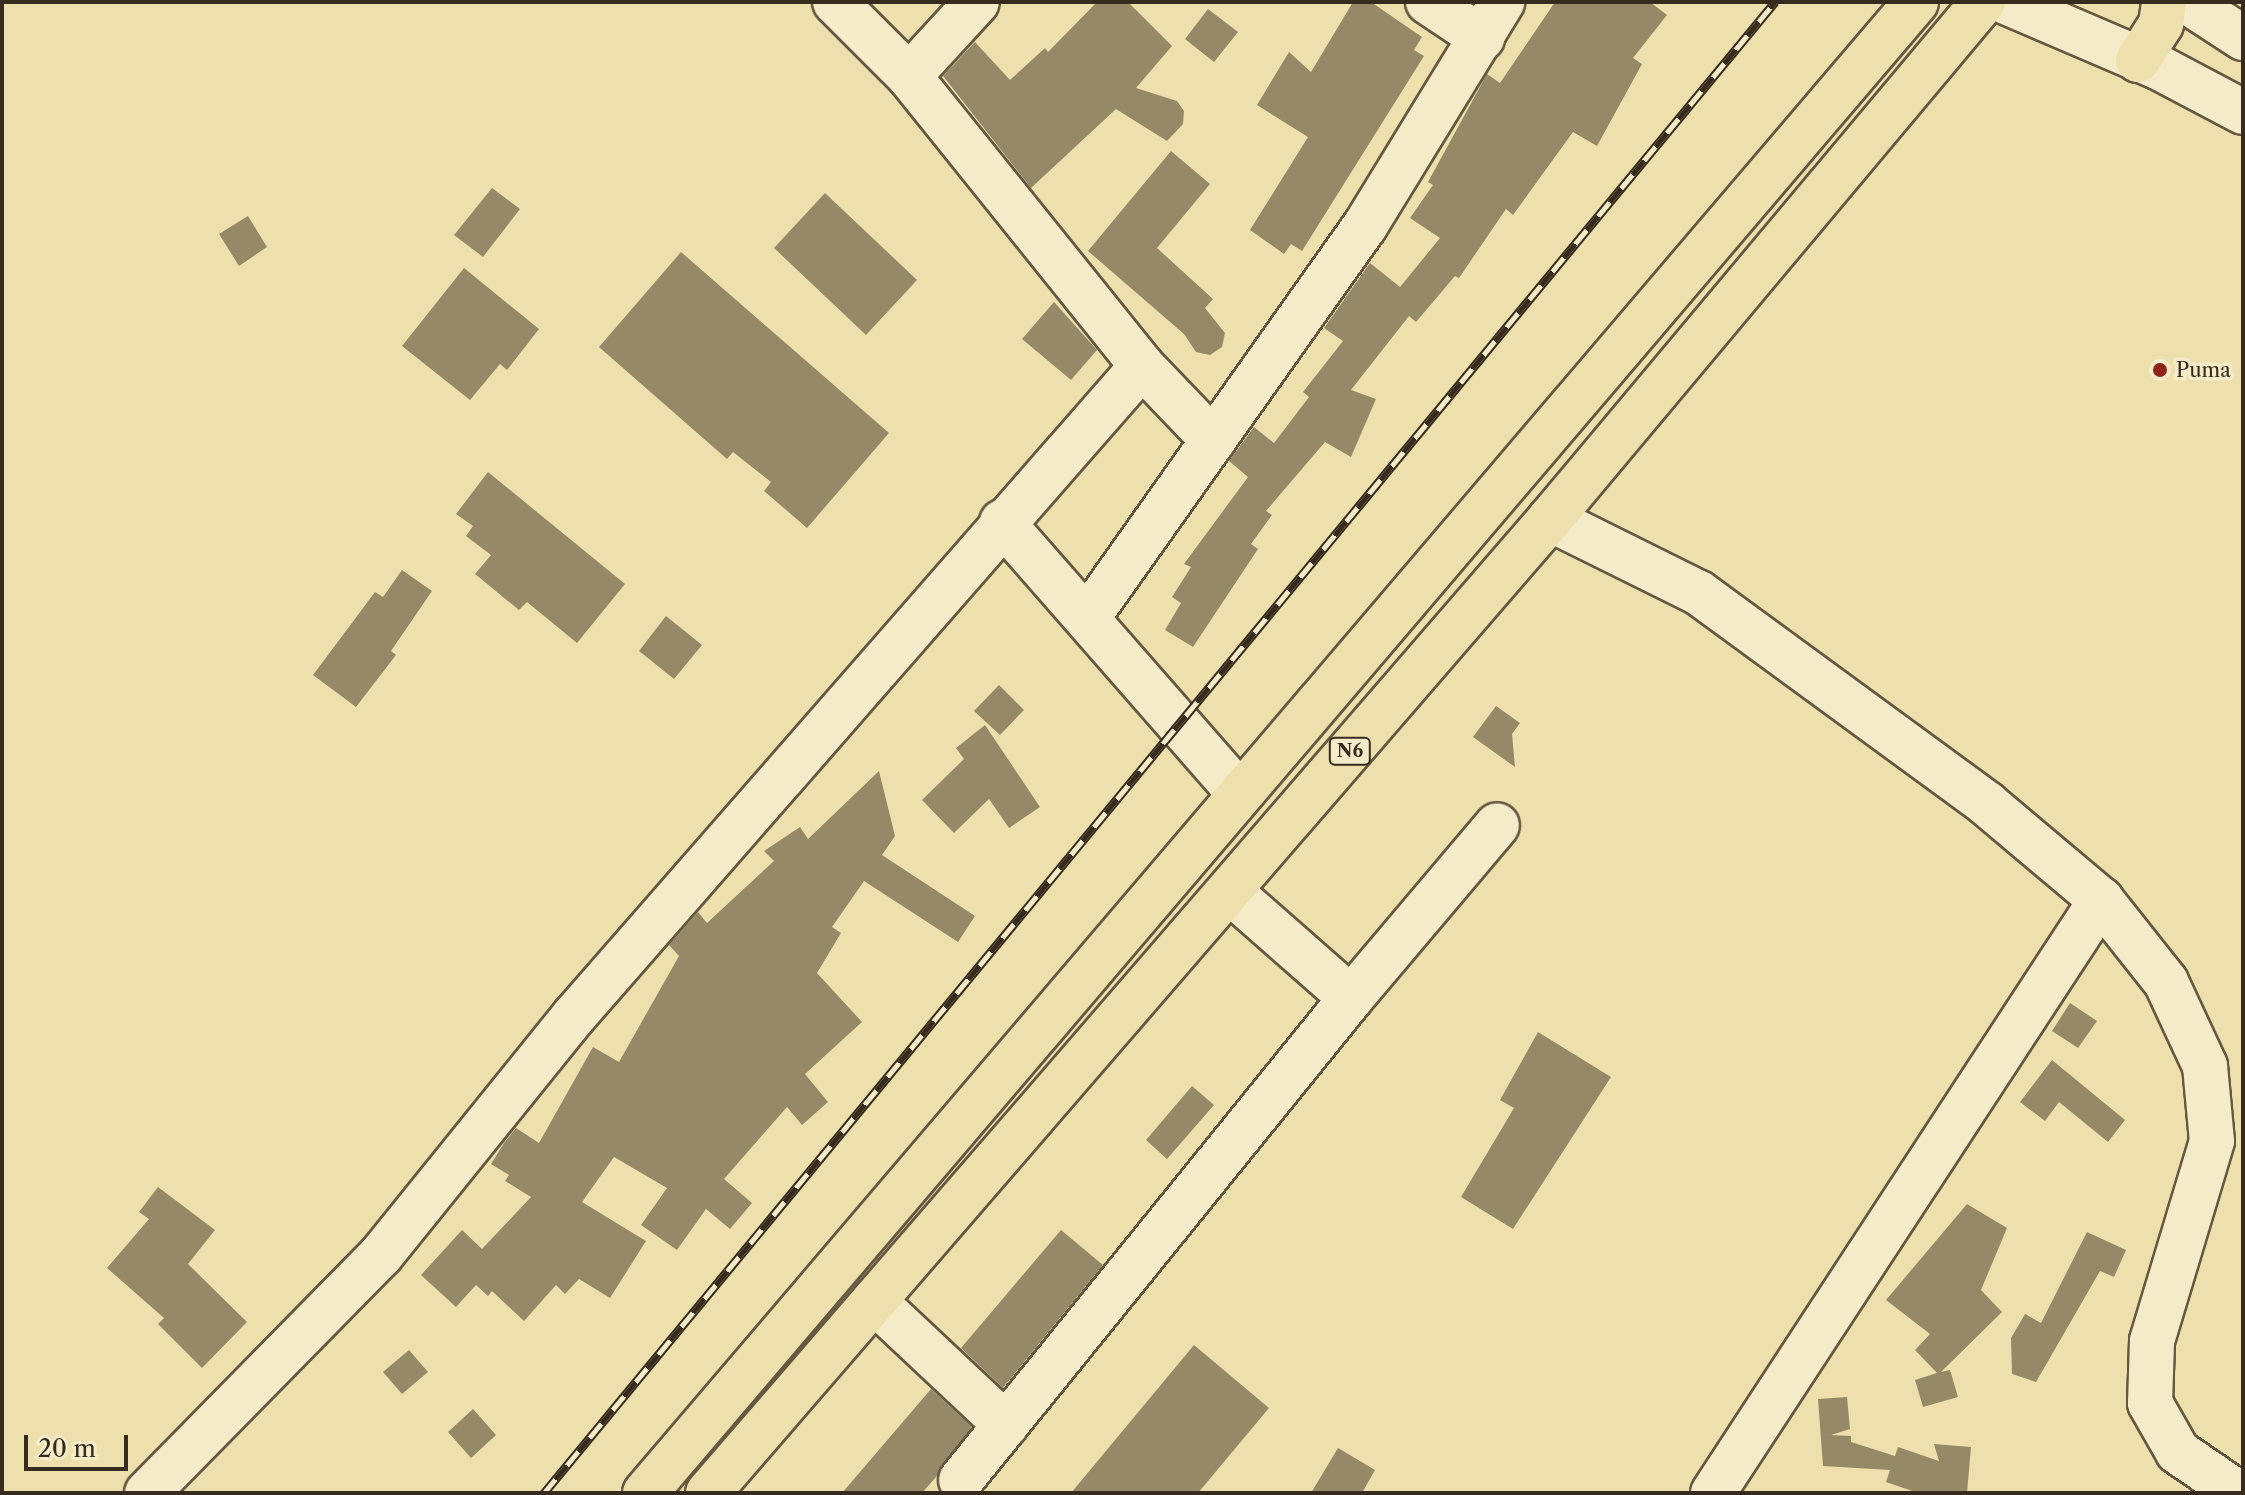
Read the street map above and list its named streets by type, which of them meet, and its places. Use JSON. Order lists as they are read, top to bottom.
{
  "streets": {
    "highway": ["N6"]
  },
  "places": ["Puma"],
  "scale_bar": "20 m"
}
